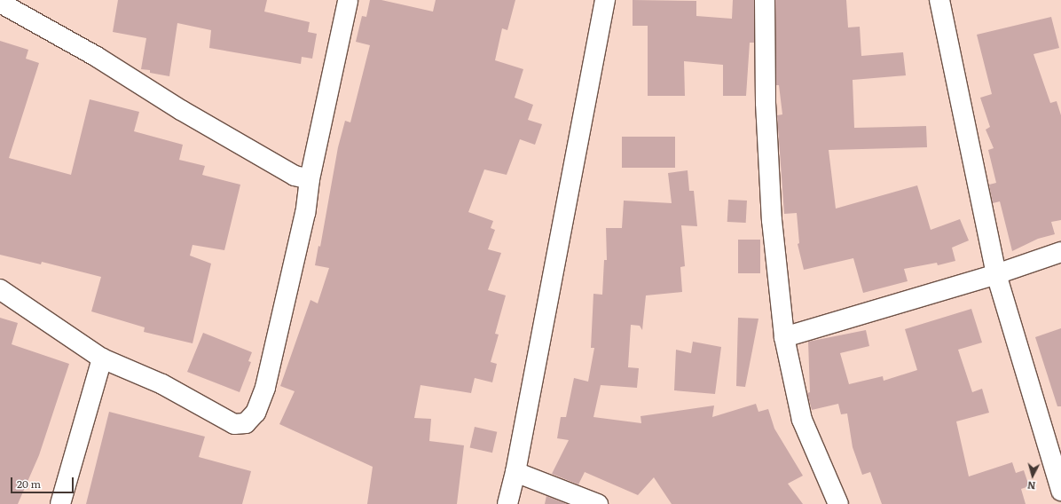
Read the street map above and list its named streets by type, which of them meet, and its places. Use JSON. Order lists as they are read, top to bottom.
{
  "scale_bar": "20 m",
  "north": "bottom"
}
